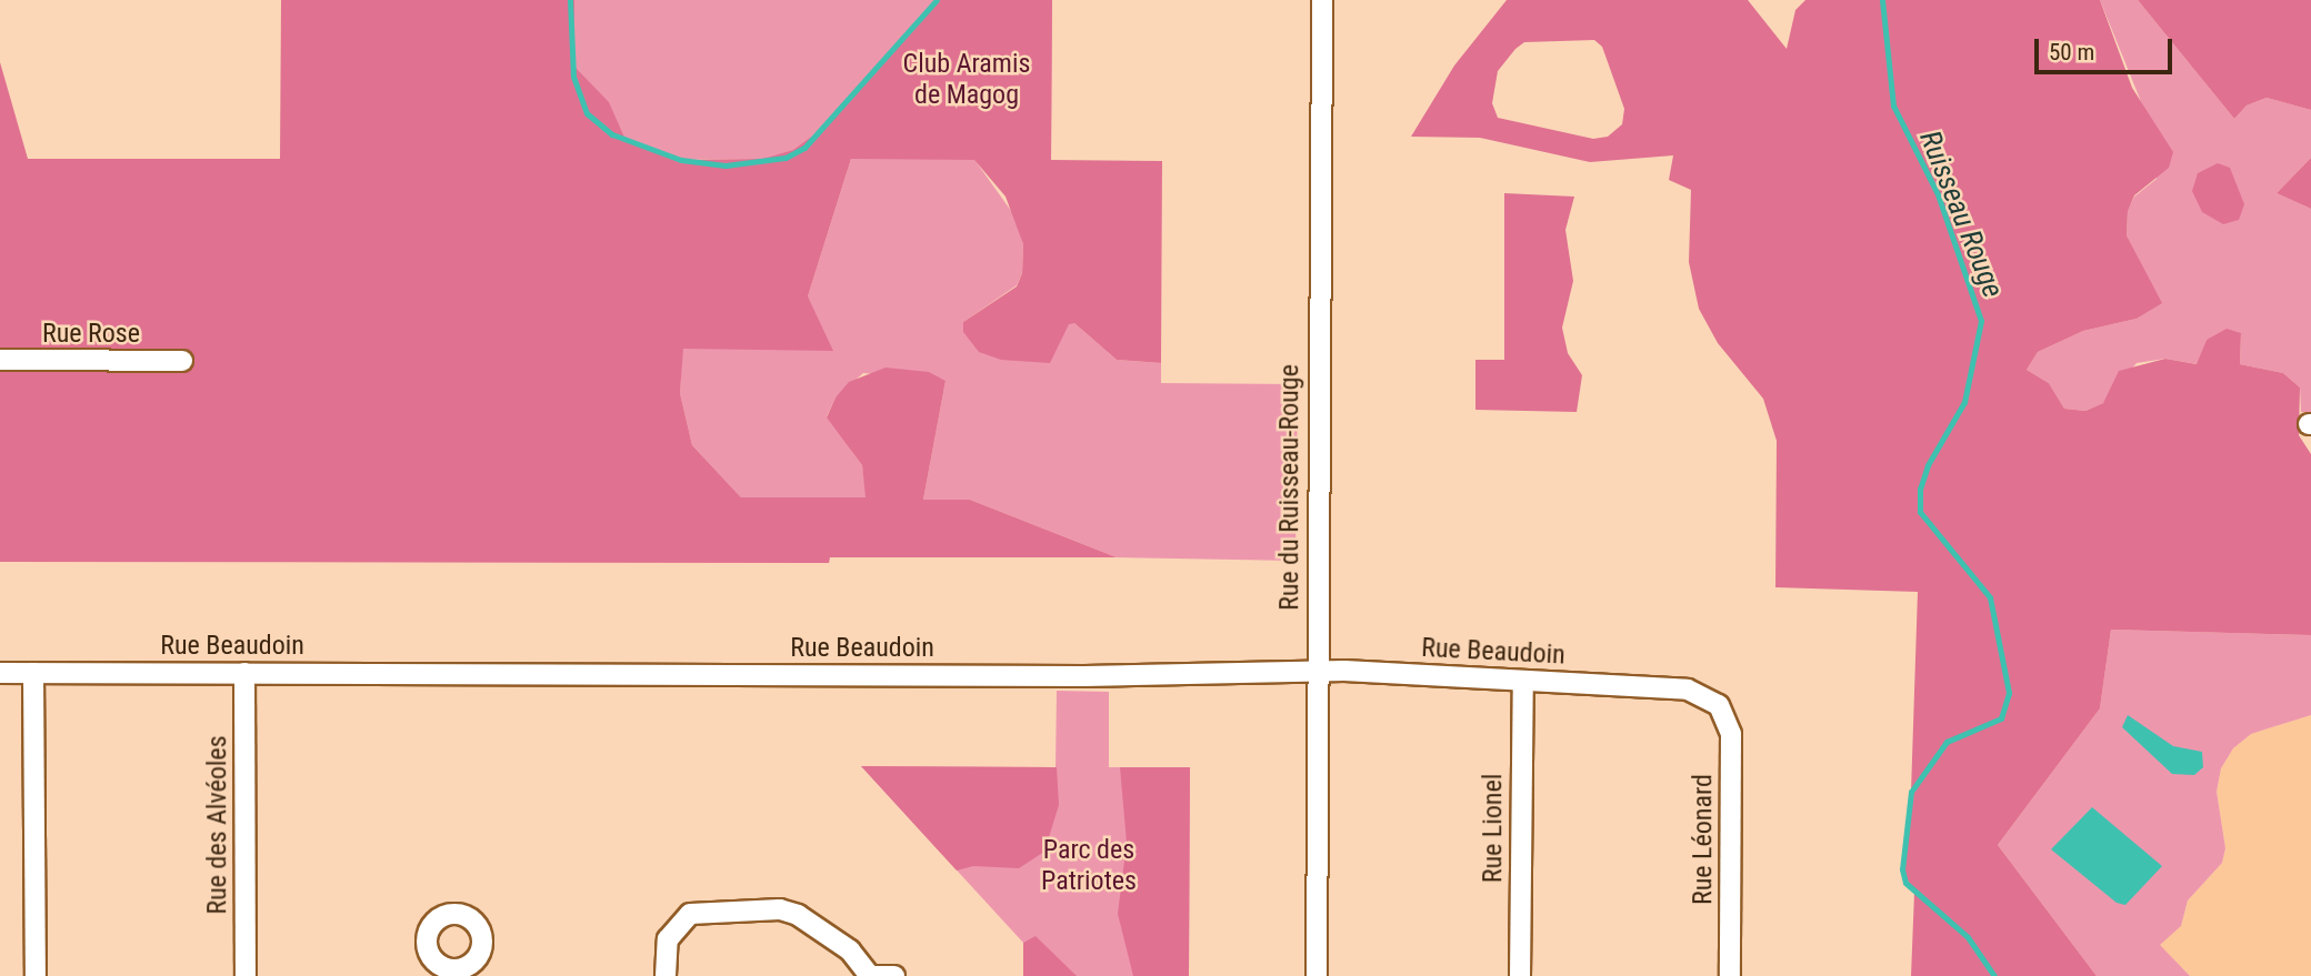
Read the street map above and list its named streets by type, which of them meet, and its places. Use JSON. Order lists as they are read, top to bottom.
{
  "streets": {
    "street": [
      "Rue Rose",
      "Rue du Ruisseau-Rouge",
      "Rue Beaudoin",
      "Rue des Alvéoles",
      "Rue Lionel",
      "Rue Léonard"
    ]
  },
  "crossings": [
    ["Rue du Ruisseau-Rouge", "Rue Beaudoin"],
    ["Rue Beaudoin", "Rue des Alvéoles"],
    ["Rue Beaudoin", "Rue Lionel"],
    ["Rue Beaudoin", "Rue Léonard"]
  ],
  "water": ["Ruisseau Rouge"],
  "parks": ["Club Aramis de Magog", "Parc des Patriotes"],
  "scale_bar": "50 m"
}
